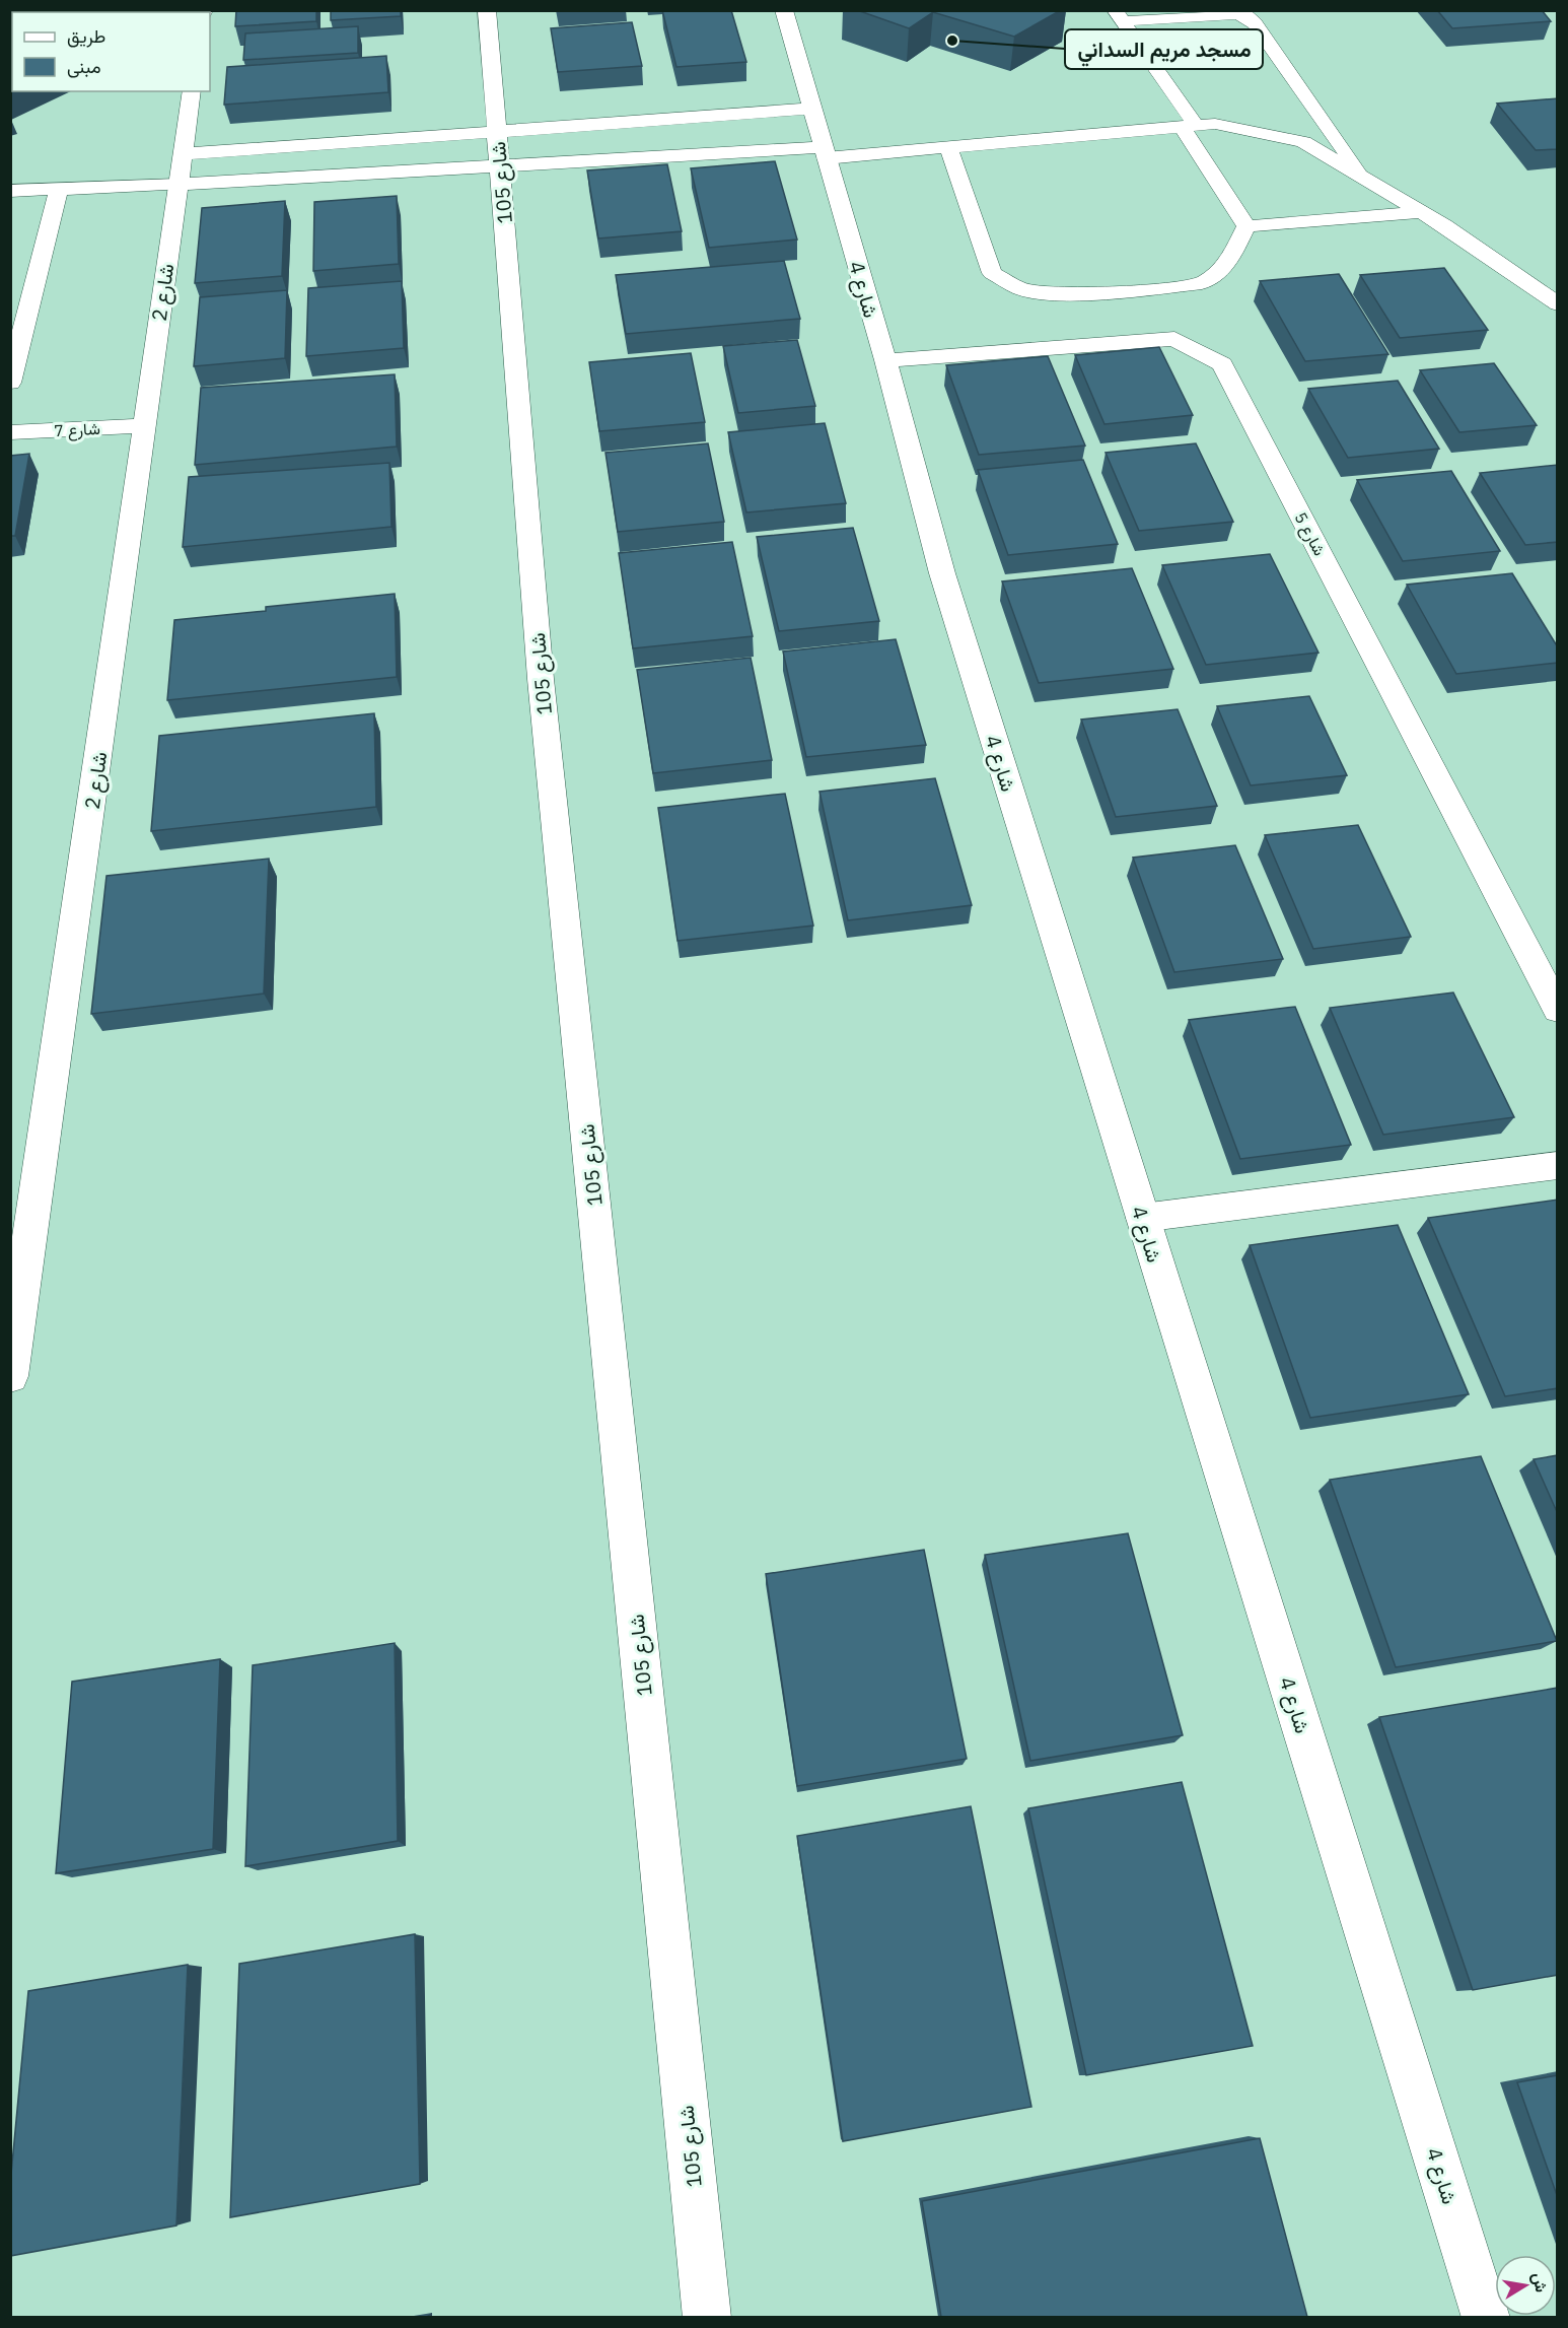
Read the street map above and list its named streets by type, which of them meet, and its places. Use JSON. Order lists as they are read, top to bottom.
{
  "streets": {
    "street": [
      "شارع 105",
      "شارع 4",
      "شارع 2",
      "شارع 7",
      "شارع 5"
    ]
  },
  "crossings": [
    ["شارع 4", "شارع 5"],
    ["شارع 2", "شارع 7"]
  ],
  "places": ["مسجد مريم السداني"],
  "legend": ["طريق", "مبنى"],
  "north": "right"
}
